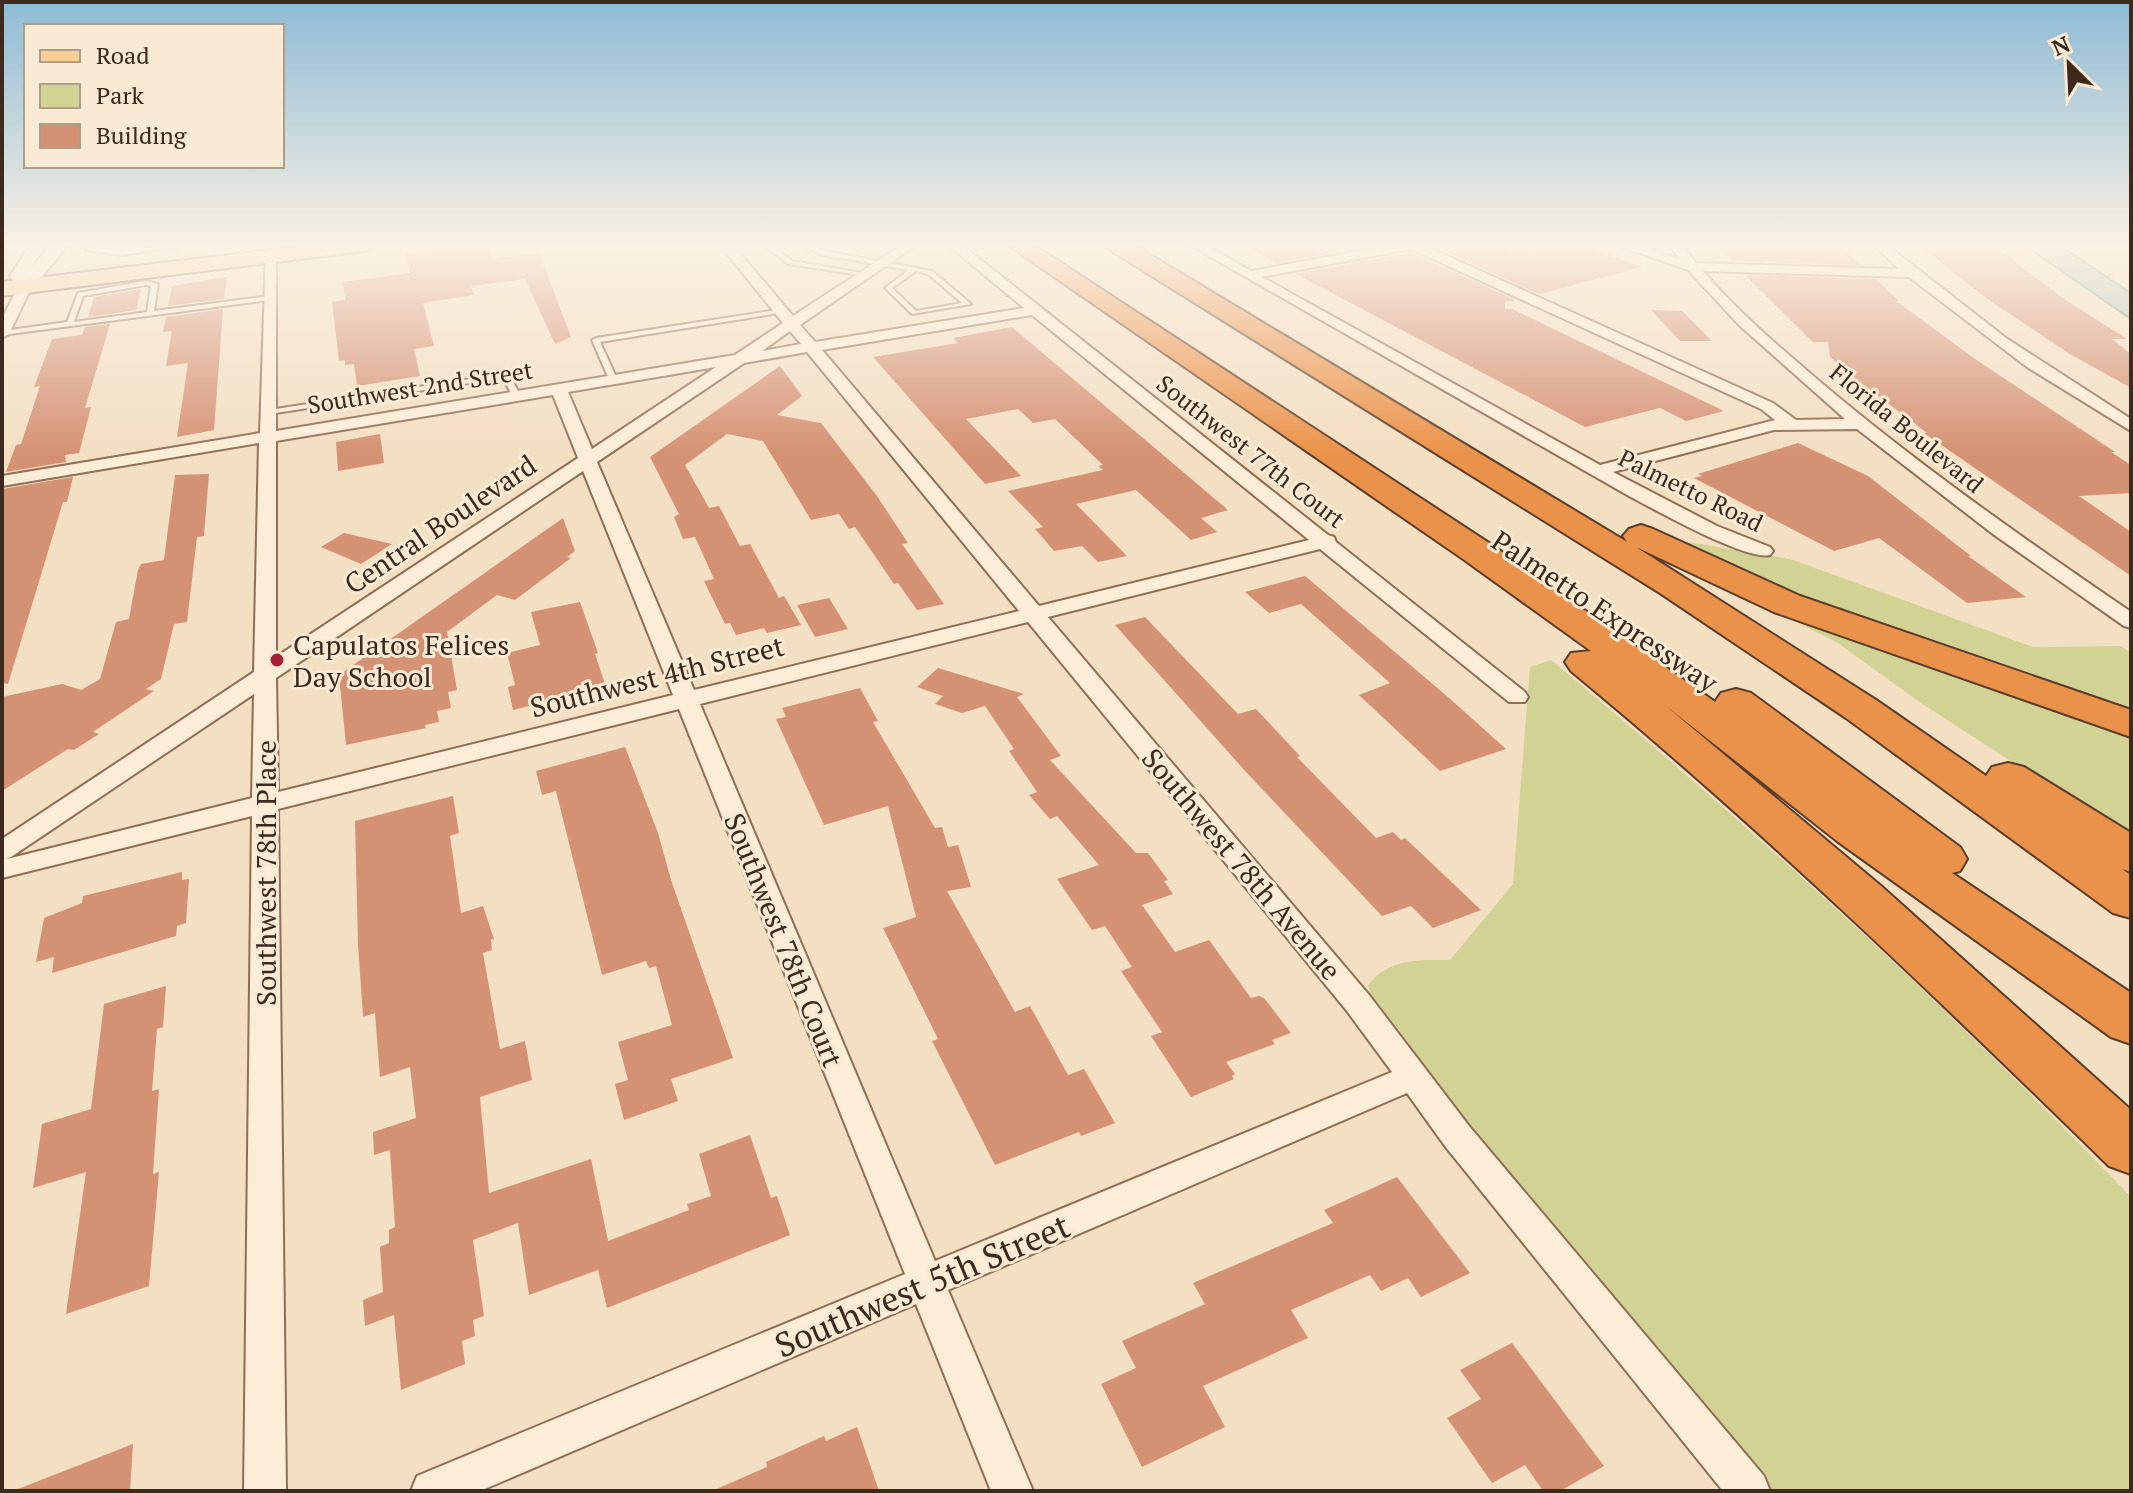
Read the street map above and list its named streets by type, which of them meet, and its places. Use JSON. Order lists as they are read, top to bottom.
{
  "streets": {
    "highway": ["Palmetto Expressway"],
    "street": [
      "Southwest 2nd Street",
      "Florida Boulevard",
      "Southwest 77th Court",
      "Palmetto Road",
      "Central Boulevard",
      "Southwest 4th Street",
      "Southwest 78th Avenue",
      "Southwest 78th Place",
      "Southwest 78th Court",
      "Southwest 5th Street"
    ]
  },
  "crossings": [
    ["Southwest 2nd Street", "Central Boulevard"],
    ["Southwest 2nd Street", "Southwest 78th Avenue"],
    ["Southwest 2nd Street", "Southwest 78th Place"],
    ["Southwest 2nd Street", "Southwest 78th Court"],
    ["Southwest 77th Court", "Southwest 4th Street"],
    ["Central Boulevard", "Southwest 78th Avenue"],
    ["Central Boulevard", "Southwest 78th Place"],
    ["Central Boulevard", "Southwest 78th Court"],
    ["Southwest 4th Street", "Southwest 78th Avenue"],
    ["Southwest 4th Street", "Southwest 78th Place"],
    ["Southwest 4th Street", "Southwest 78th Court"],
    ["Southwest 78th Avenue", "Southwest 5th Street"],
    ["Southwest 78th Court", "Southwest 5th Street"]
  ],
  "places": ["Capulatos Felices Day School"],
  "legend": ["Road", "Park", "Building"],
  "north": "top left"
}
